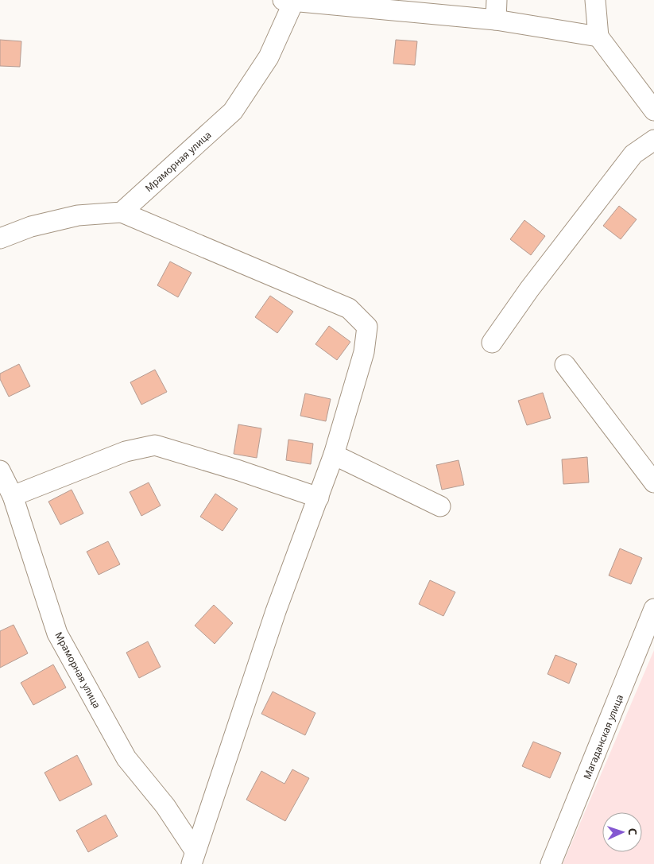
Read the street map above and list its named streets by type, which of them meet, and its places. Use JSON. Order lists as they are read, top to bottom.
{
  "streets": {
    "street": ["Мраморная улица", "Магаданская улица"]
  },
  "north": "right"
}
